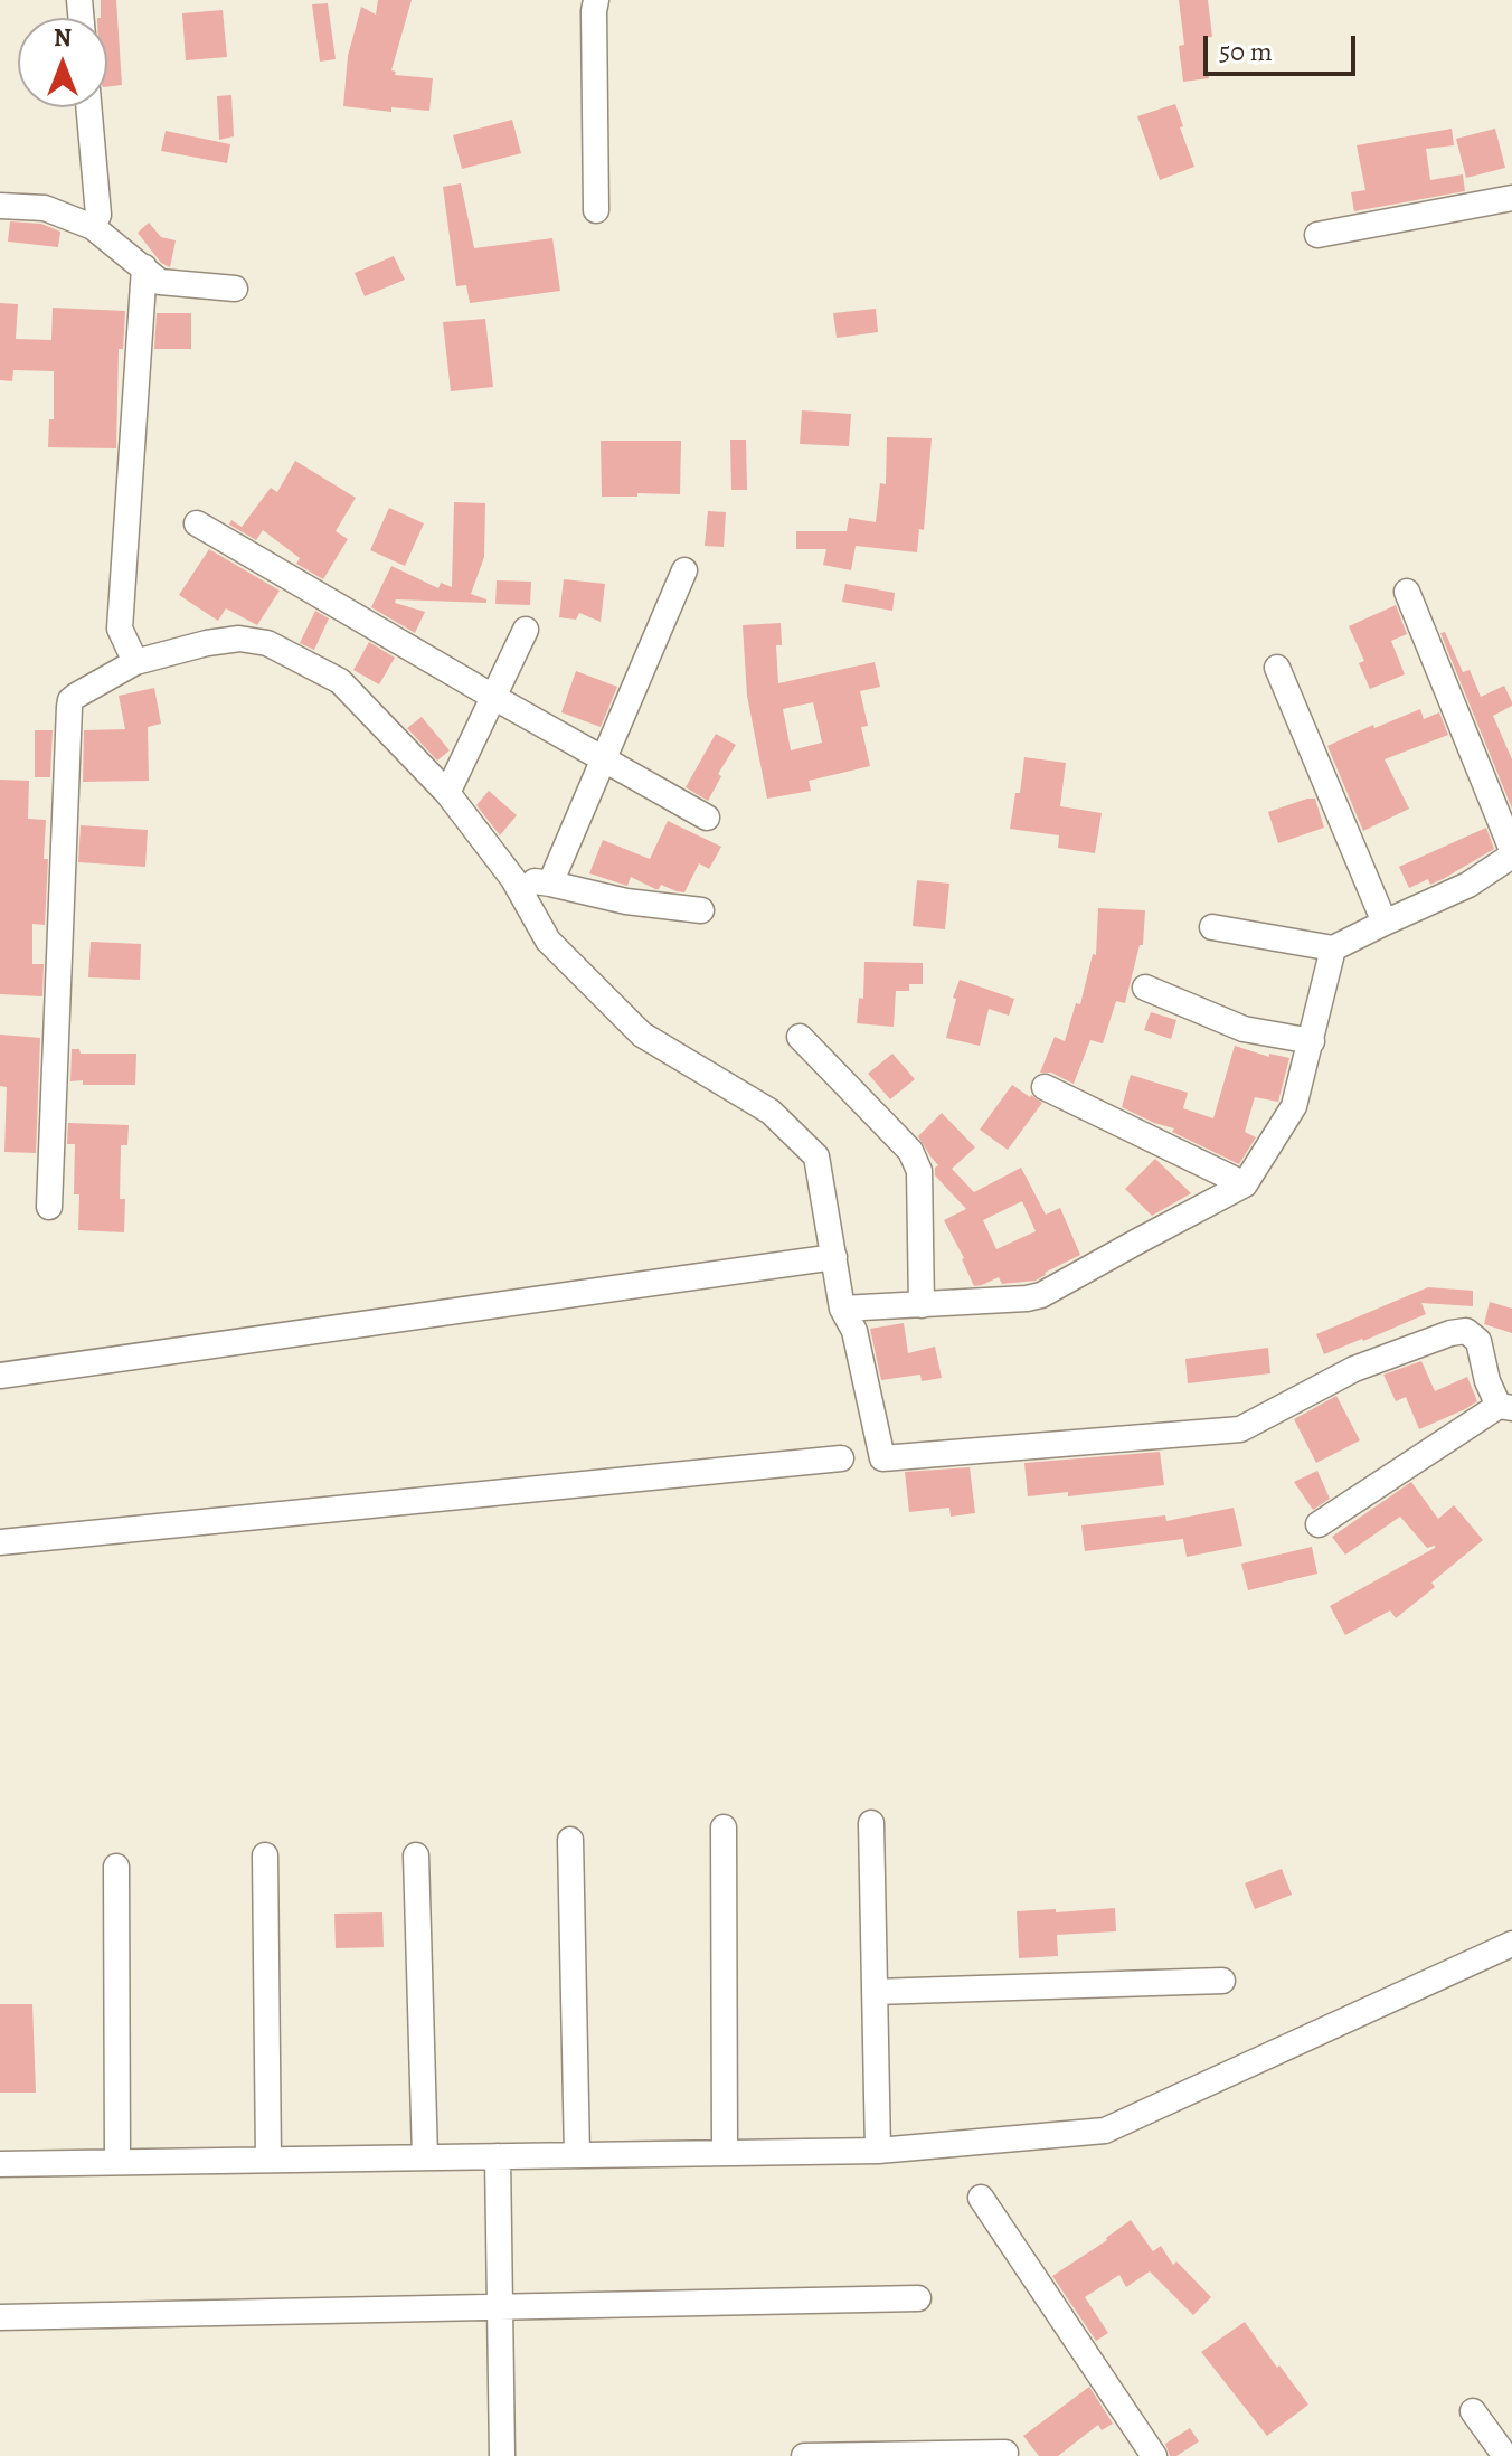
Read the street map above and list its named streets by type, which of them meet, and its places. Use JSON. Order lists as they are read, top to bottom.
{
  "scale_bar": "50 m",
  "north": "top"
}
